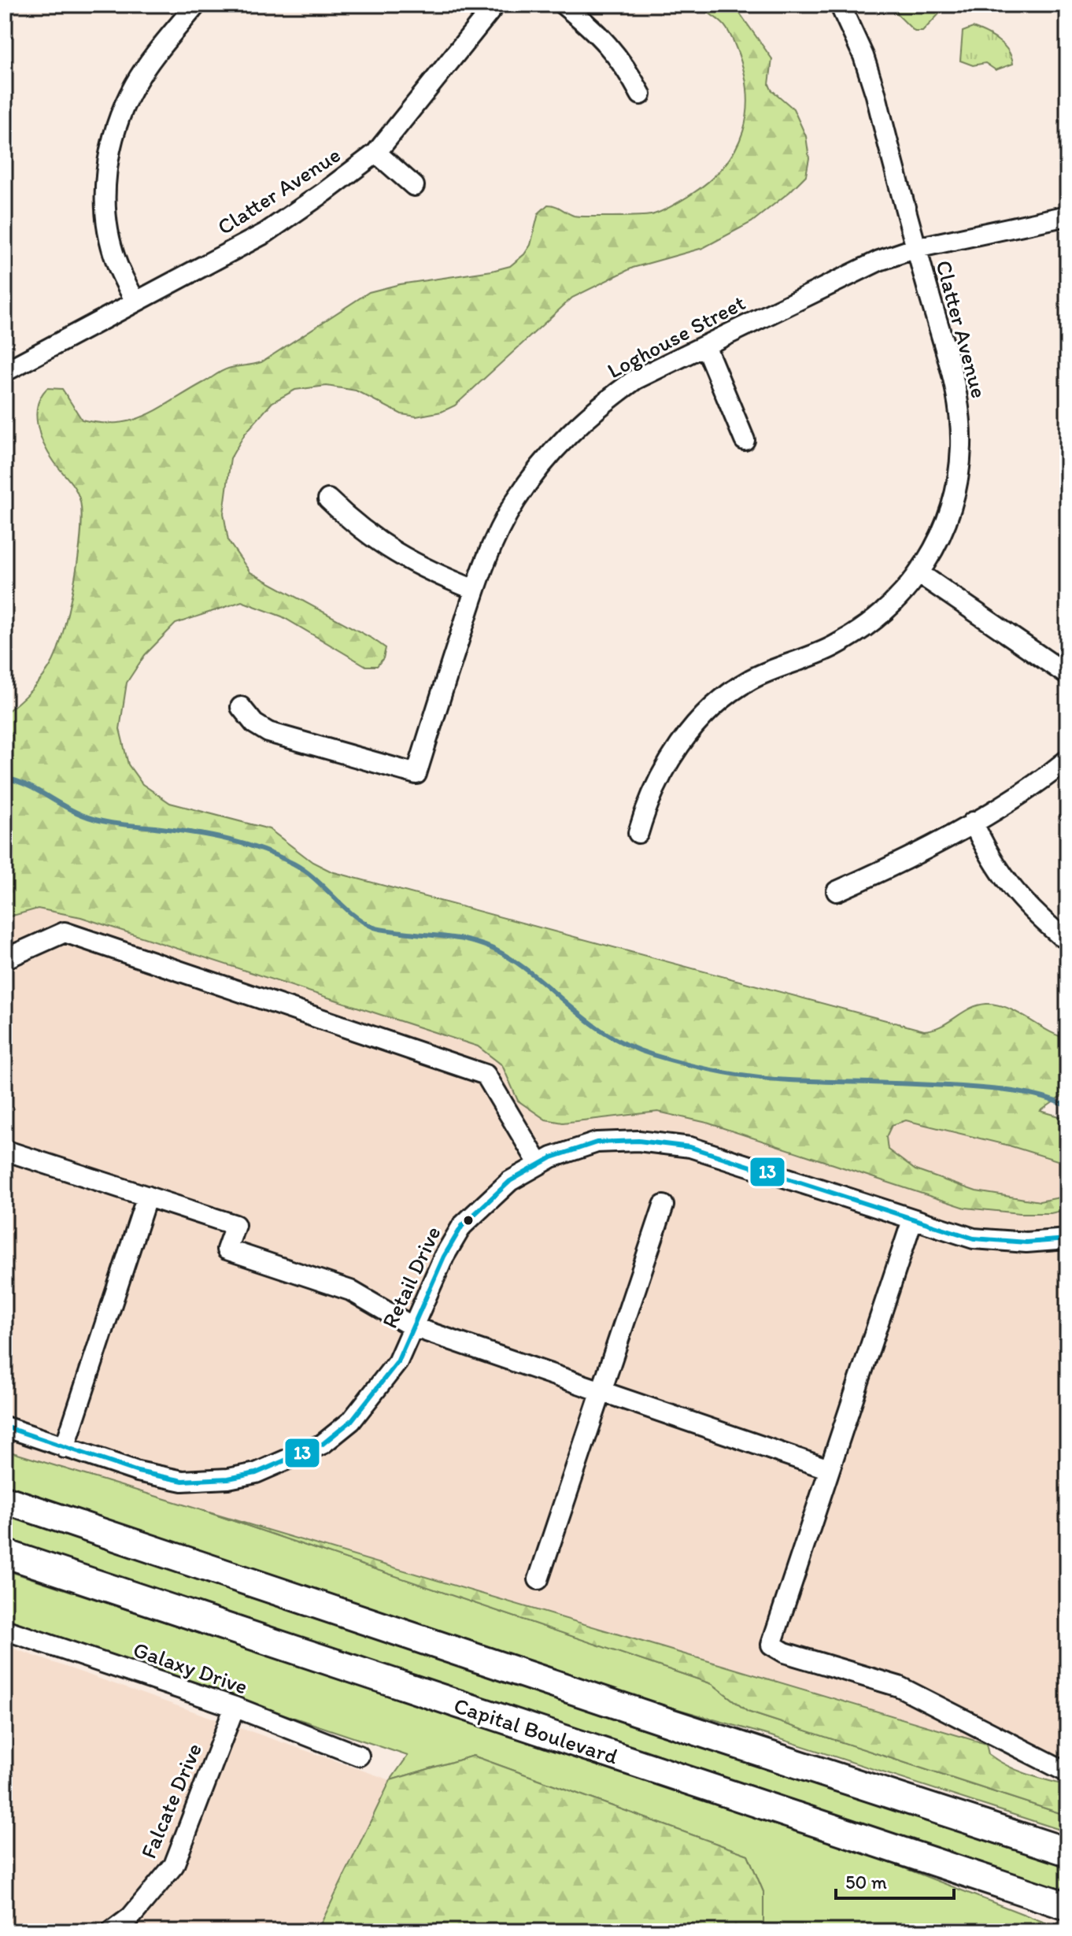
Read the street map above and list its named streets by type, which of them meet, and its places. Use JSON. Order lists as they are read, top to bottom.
{
  "streets": {
    "highway": ["Capital Boulevard"],
    "street": [
      "Clatter Avenue",
      "Loghouse Street",
      "Retail Drive",
      "Galaxy Drive",
      "Falcate Drive"
    ]
  },
  "crossings": [
    ["Clatter Avenue", "Loghouse Street"],
    ["Galaxy Drive", "Falcate Drive"]
  ],
  "lines": ["transit line 13"],
  "scale_bar": "50 m"
}
